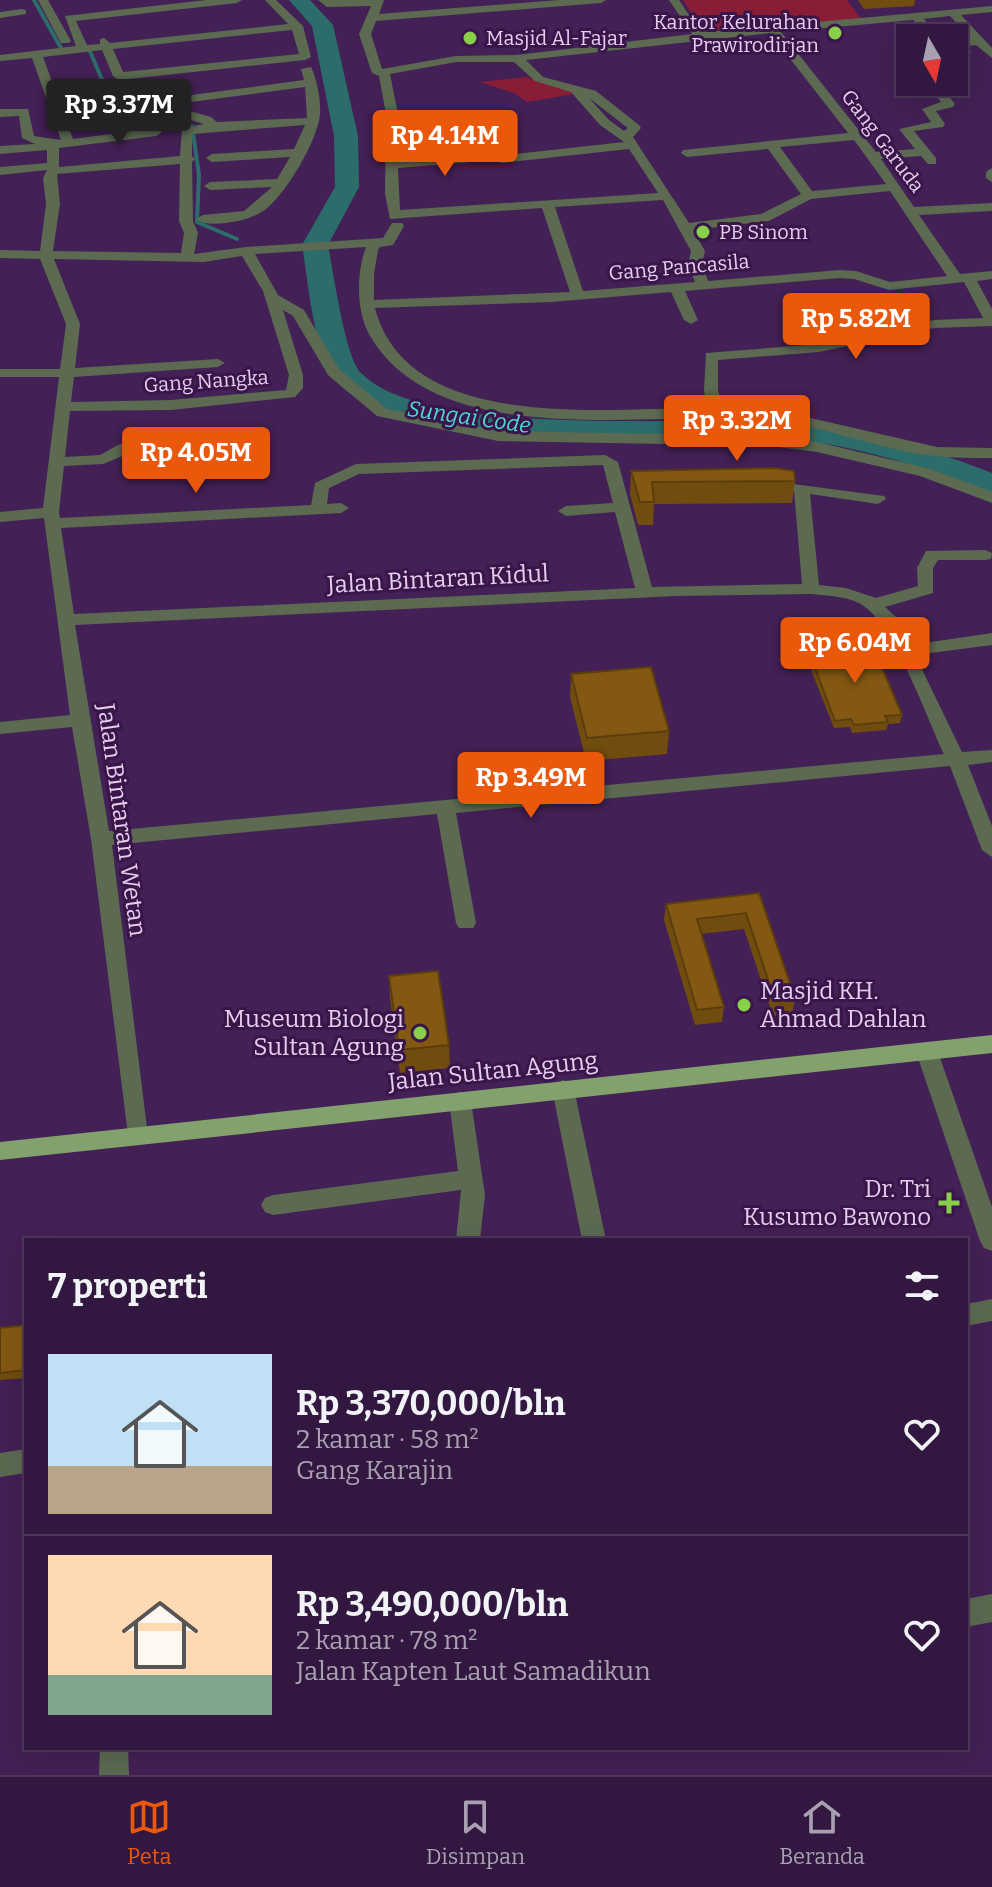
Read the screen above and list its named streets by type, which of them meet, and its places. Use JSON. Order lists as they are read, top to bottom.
{
  "streets": {
    "main road": ["Jalan Sultan Agung"],
    "street": [
      "Gang Garuda",
      "Gang Pancasila",
      "Gang Nangka",
      "Jalan Bintaran Kidul",
      "Jalan Bintaran Wetan"
    ]
  },
  "crossings": [
    ["Gang Garuda", "Gang Pancasila"],
    ["Gang Nangka", "Jalan Bintaran Wetan"],
    ["Jalan Bintaran Kidul", "Jalan Bintaran Wetan"],
    ["Jalan Bintaran Wetan", "Jalan Sultan Agung"]
  ],
  "water": ["Sungai Code"],
  "places": {
    "other": [
      "Kantor Kelurahan Prawirodirjan",
      "Masjid Al-Fajar",
      "PB Sinom",
      "Masjid KH. Ahmad Dahlan",
      "Museum Biologi Sultan Agung"
    ],
    "health": ["Dr. Tri Kusumo Bawono"]
  },
  "north": "bottom",
  "page": {
    "price": [
      "Rp 3.37M",
      "Rp 4.14M",
      "Rp 5.82M",
      "Rp 3.32M",
      "Rp 4.05M",
      "Rp 6.04M",
      "Rp 3.49M"
    ],
    "heading": "7 properti",
    "list": [
      {
        "name": "Rp 3,370,000/bln",
        "note": "2 kamar · 58 m² · Gang Karajin"
      },
      {
        "name": "Rp 3,490,000/bln",
        "note": "2 kamar · 78 m² · Jalan Kapten Laut Samadikun"
      }
    ],
    "tabs": ["Peta", "Disimpan", "Beranda"]
  }
}
